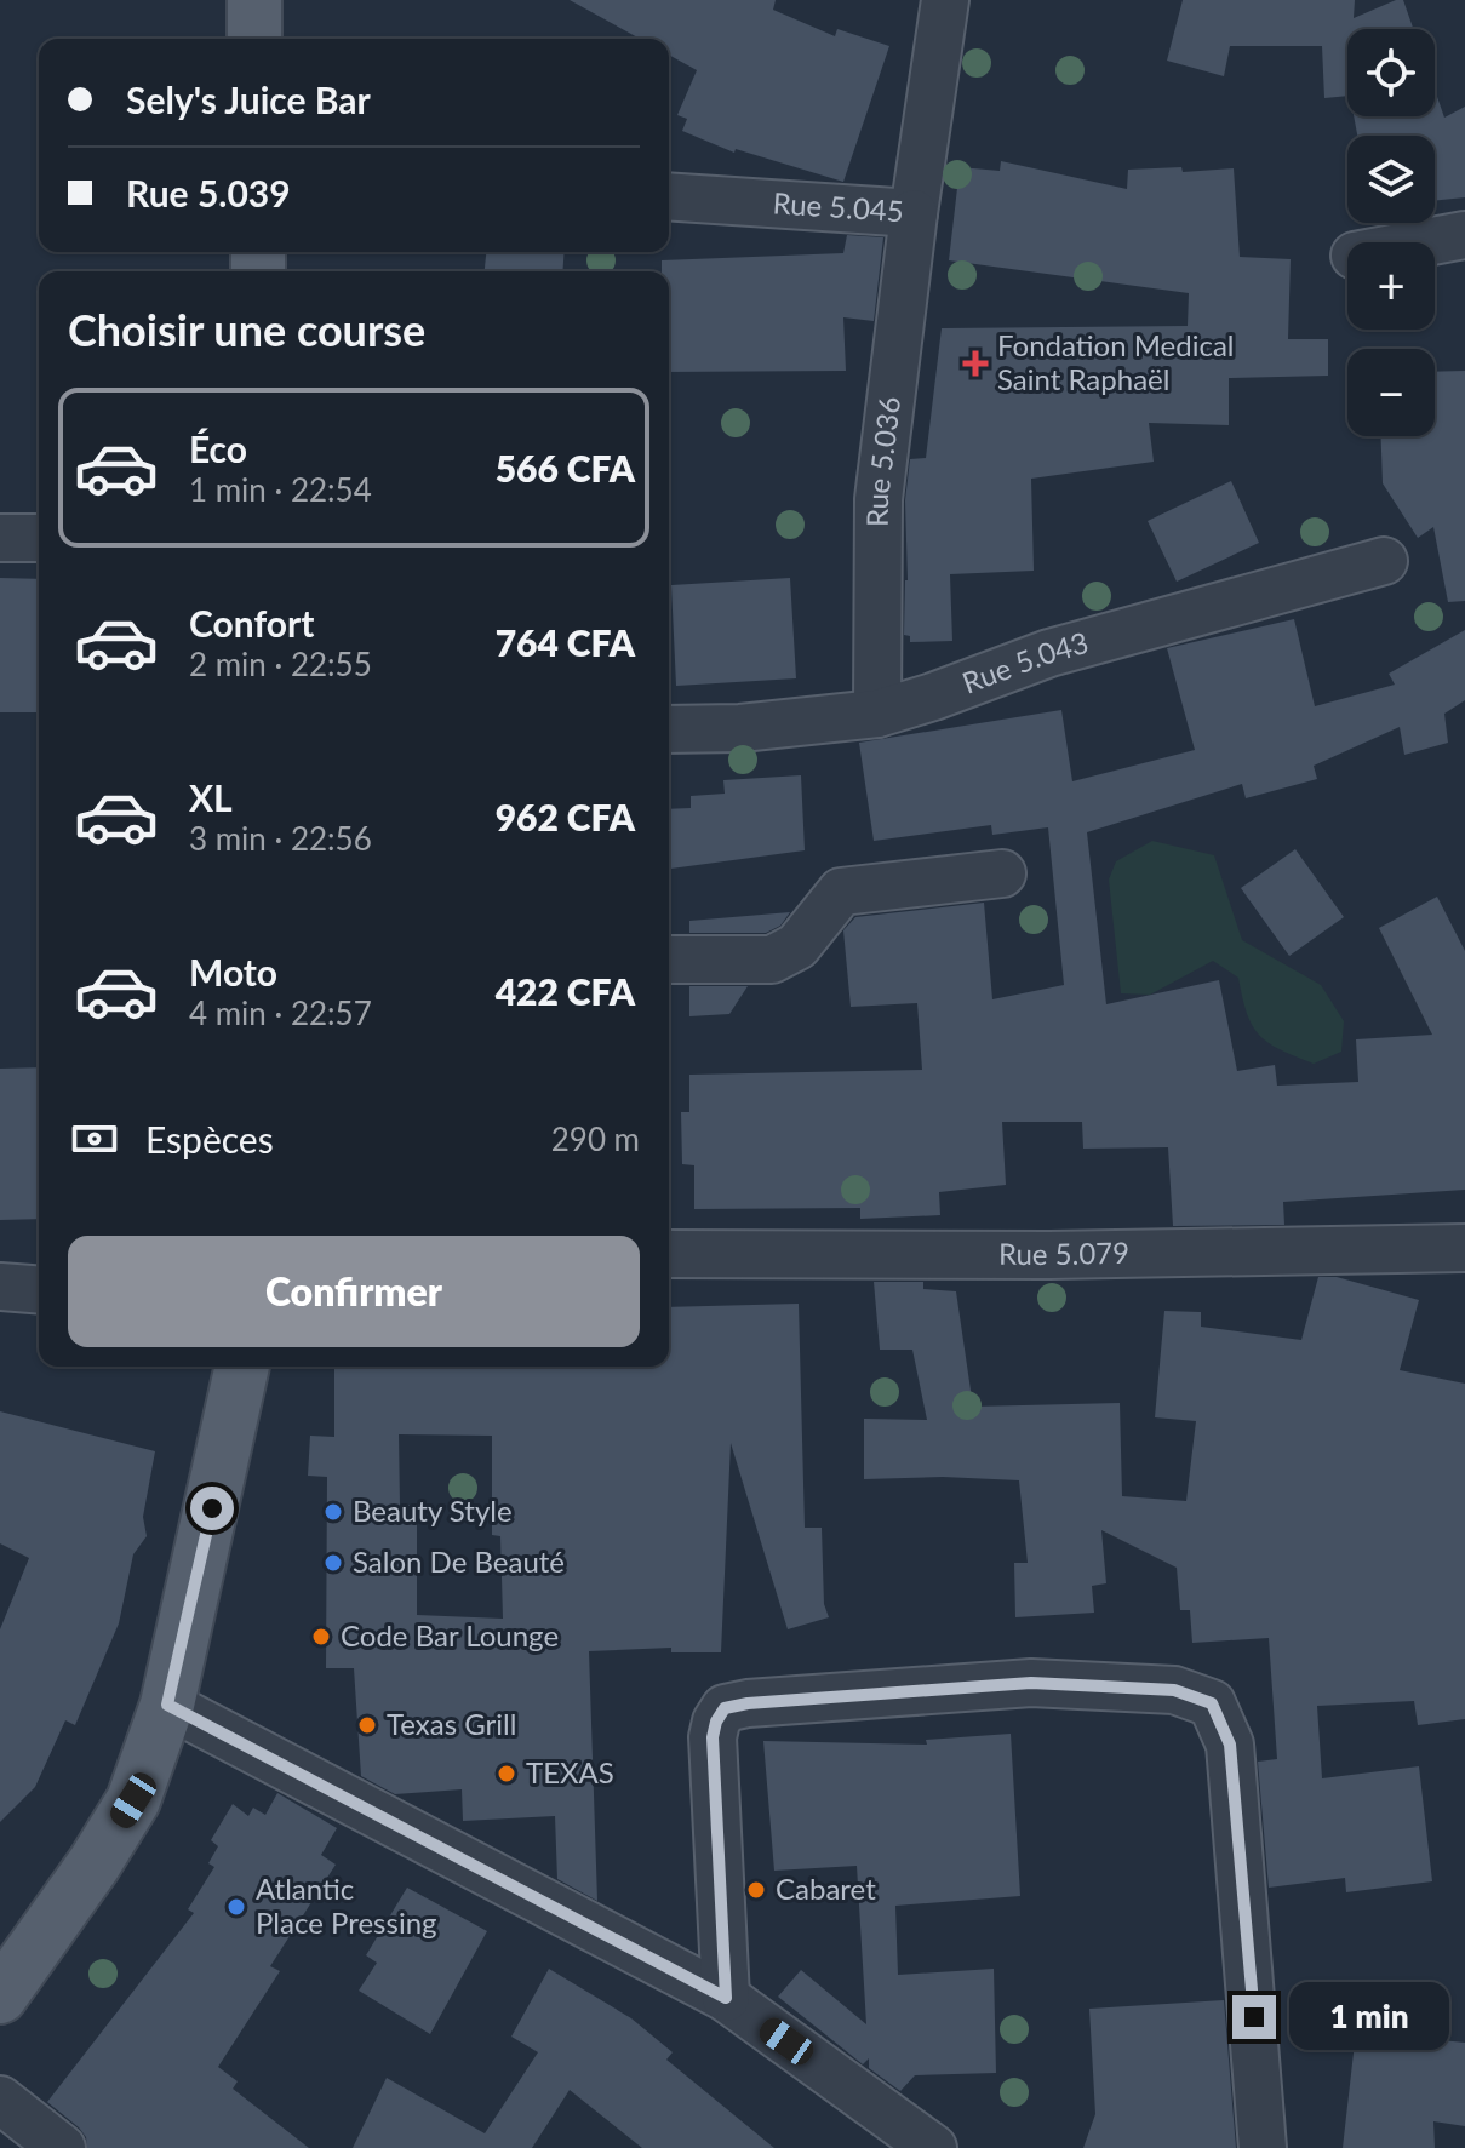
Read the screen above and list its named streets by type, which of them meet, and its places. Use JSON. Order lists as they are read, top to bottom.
{
  "streets": {
    "street": [
      "Rue 5.045",
      "Rue 5.036",
      "Rue 5.043",
      "Rue 5.079"
    ]
  },
  "crossings": [
    ["Rue 5.045", "Rue 5.036"],
    ["Rue 5.036", "Rue 5.043"]
  ],
  "places": {
    "health": ["Fondation Medical Saint Raphaël"],
    "other": [
      "Beauty Style",
      "Salon De Beauté",
      "Code Bar Lounge",
      "Texas Grill",
      "TEXAS",
      "Cabaret",
      "Atlantic Place Pressing"
    ]
  },
  "page": {
    "map_buttons": ["+", "−"],
    "banner": ["Sely's Juice Bar", "Rue 5.039"],
    "heading": "Choisir une course",
    "list": [
      {
        "name": "Éco",
        "note": "1 min · 22:54",
        "value": "566 CFA"
      },
      {
        "name": "Confort",
        "note": "2 min · 22:55",
        "value": "764 CFA"
      },
      {
        "name": "XL",
        "note": "3 min · 22:56",
        "value": "962 CFA"
      },
      {
        "name": "Moto",
        "note": "4 min · 22:57",
        "value": "422 CFA"
      }
    ],
    "pay": ["Espèces", "290 m"],
    "buttons": "Confirmer",
    "bubble": "1 min"
  }
}
